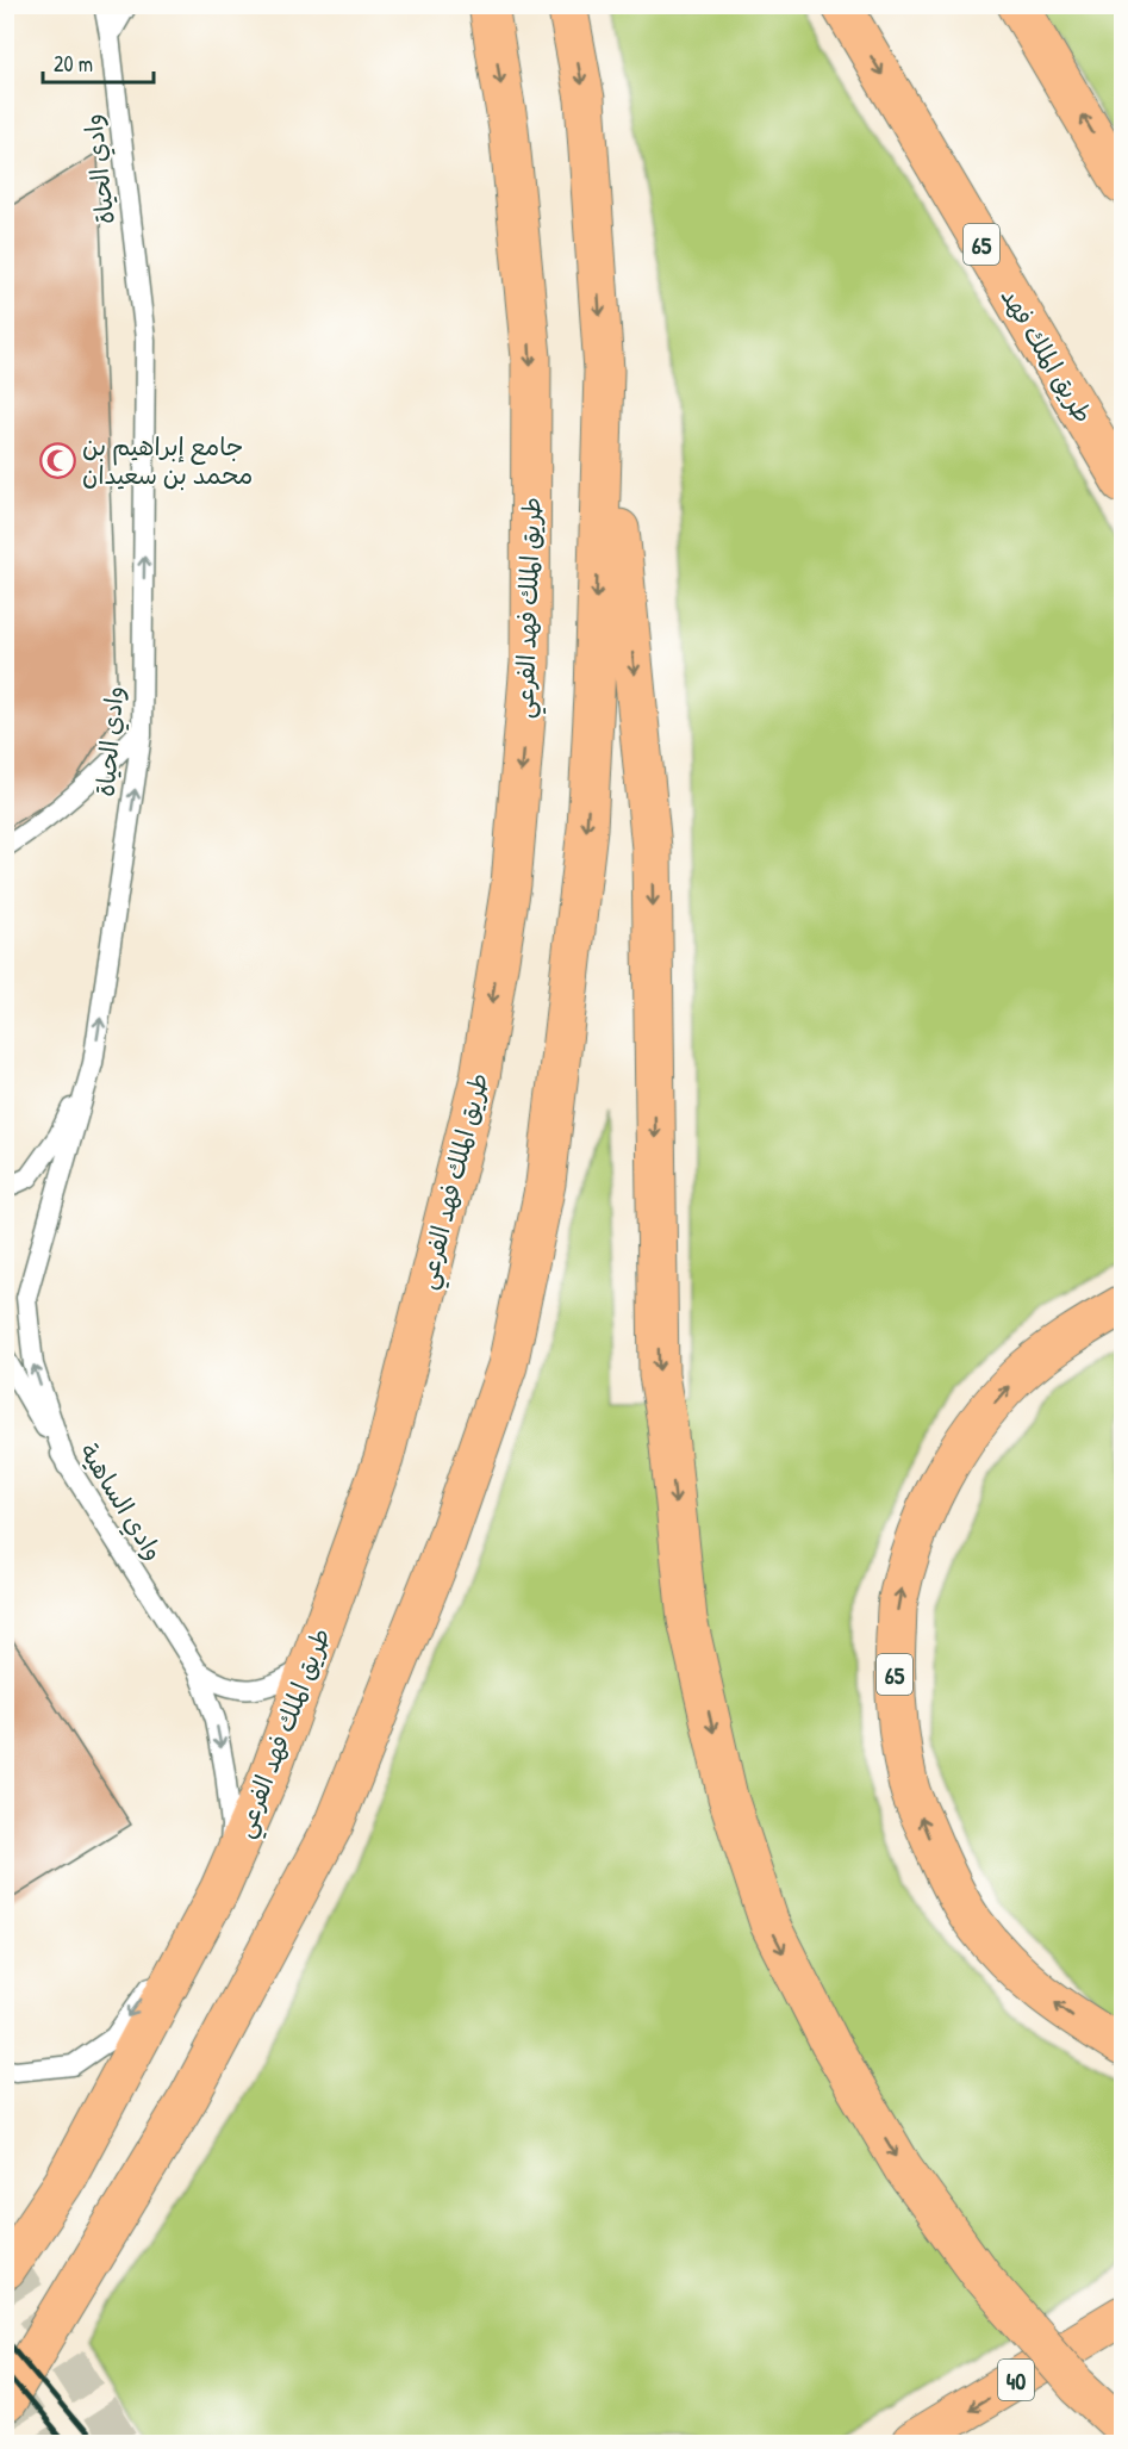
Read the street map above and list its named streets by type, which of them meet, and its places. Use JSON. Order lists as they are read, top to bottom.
{
  "streets": {
    "main road": [
      "65",
      "طريق الملك فهد",
      "طريق الملك فهد الفرعي",
      "40"
    ],
    "lane": ["وادي الحياة", "وادي الساهية"]
  },
  "crossings": [
    ["وادي الحياة", "وادي الساهية"],
    ["طريق الملك فهد الفرعي", "وادي الساهية"]
  ],
  "one_way": ["وادي الحياة", "وادي الساهية"],
  "places": {
    "mosque": ["جامع إبراهيم بن محمد بن سعيدان"]
  },
  "scale_bar": "20 m"
}
